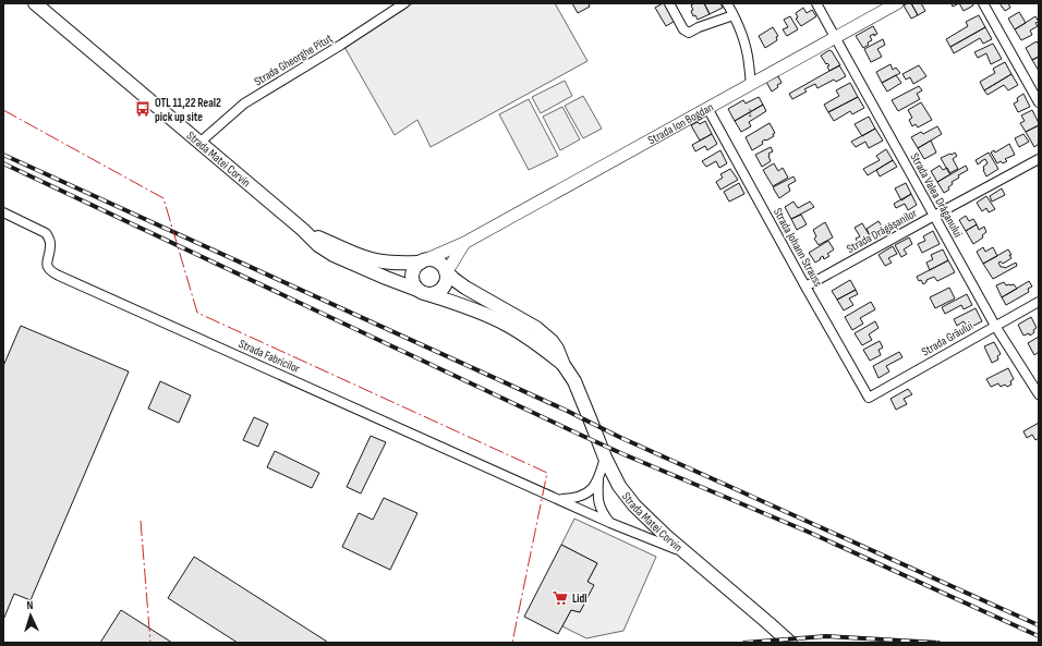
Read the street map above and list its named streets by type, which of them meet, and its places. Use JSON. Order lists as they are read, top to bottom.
{
  "streets": {
    "main road": ["Strada Ion Bogdan", "Strada Matei Corvin"],
    "street": [
      "Strada Gheorghe Pituț",
      "Strada Valea Drăganului",
      "Strada Drăgășanilor",
      "Strada Johann Strauss",
      "Strada Grâului",
      "Strada Fabricilor"
    ]
  },
  "crossings": [
    ["Strada Gheorghe Pituț", "Strada Matei Corvin"],
    ["Strada Ion Bogdan", "Strada Matei Corvin"],
    ["Strada Ion Bogdan", "Strada Valea Drăganului"],
    ["Strada Ion Bogdan", "Strada Johann Strauss"],
    ["Strada Matei Corvin", "Strada Fabricilor"],
    ["Strada Valea Drăganului", "Strada Drăgășanilor"],
    ["Strada Valea Drăganului", "Strada Grâului"],
    ["Strada Drăgășanilor", "Strada Johann Strauss"],
    ["Strada Johann Strauss", "Strada Grâului"]
  ],
  "places": {
    "bus stop": ["OTL 11,22 Real2 pick up site"],
    "supermarket": ["Lidl"]
  },
  "house_numbers": ["1"],
  "north": "top"
}
